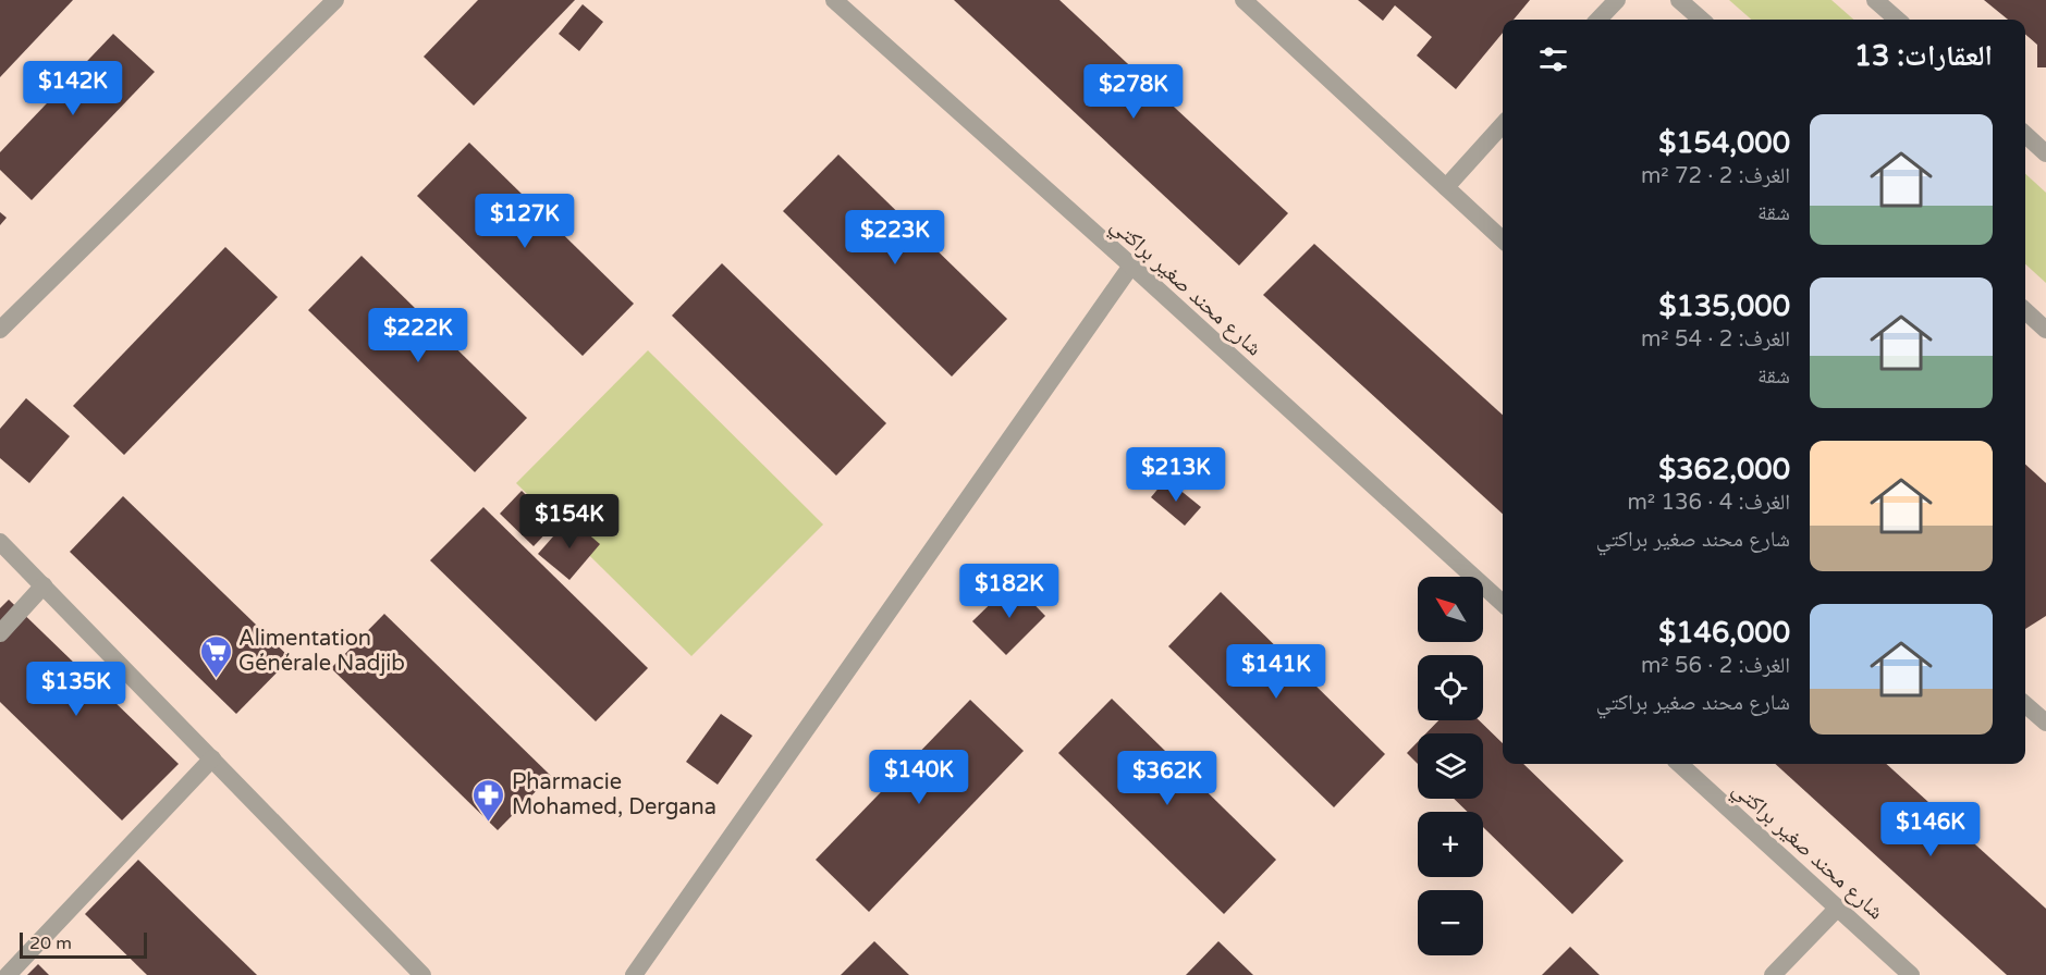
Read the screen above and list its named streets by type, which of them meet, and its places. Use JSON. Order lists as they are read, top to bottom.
{
  "streets": {
    "street": ["شارع محند صغير براكتي"]
  },
  "places": {
    "supermarket": ["Alimentation Générale Nadjib"],
    "pharmacy": ["Pharmacie Mohamed, Dergana"]
  },
  "scale_bar": "20 m",
  "north": "top left",
  "page": {
    "heading": "العقارات: 13",
    "price": [
      "$142K",
      "$278K",
      "$127K",
      "$223K",
      "$222K",
      "$213K",
      "$154K",
      "$182K",
      "$141K",
      "$135K",
      "$140K",
      "$362K",
      "$146K"
    ],
    "list": [
      {
        "name": "$154,000",
        "note": "الغرف: 2 · 72 m² · شقة"
      },
      {
        "name": "$135,000",
        "note": "الغرف: 2 · 54 m² · شقة"
      },
      {
        "name": "$362,000",
        "note": "الغرف: 4 · 136 m² · شارع محند صغير براكتي"
      },
      {
        "name": "$146,000",
        "note": "الغرف: 2 · 56 m² · شارع محند صغير براكتي"
      }
    ],
    "map_buttons": ["+", "−"],
    "scale": "20 m"
  }
}
